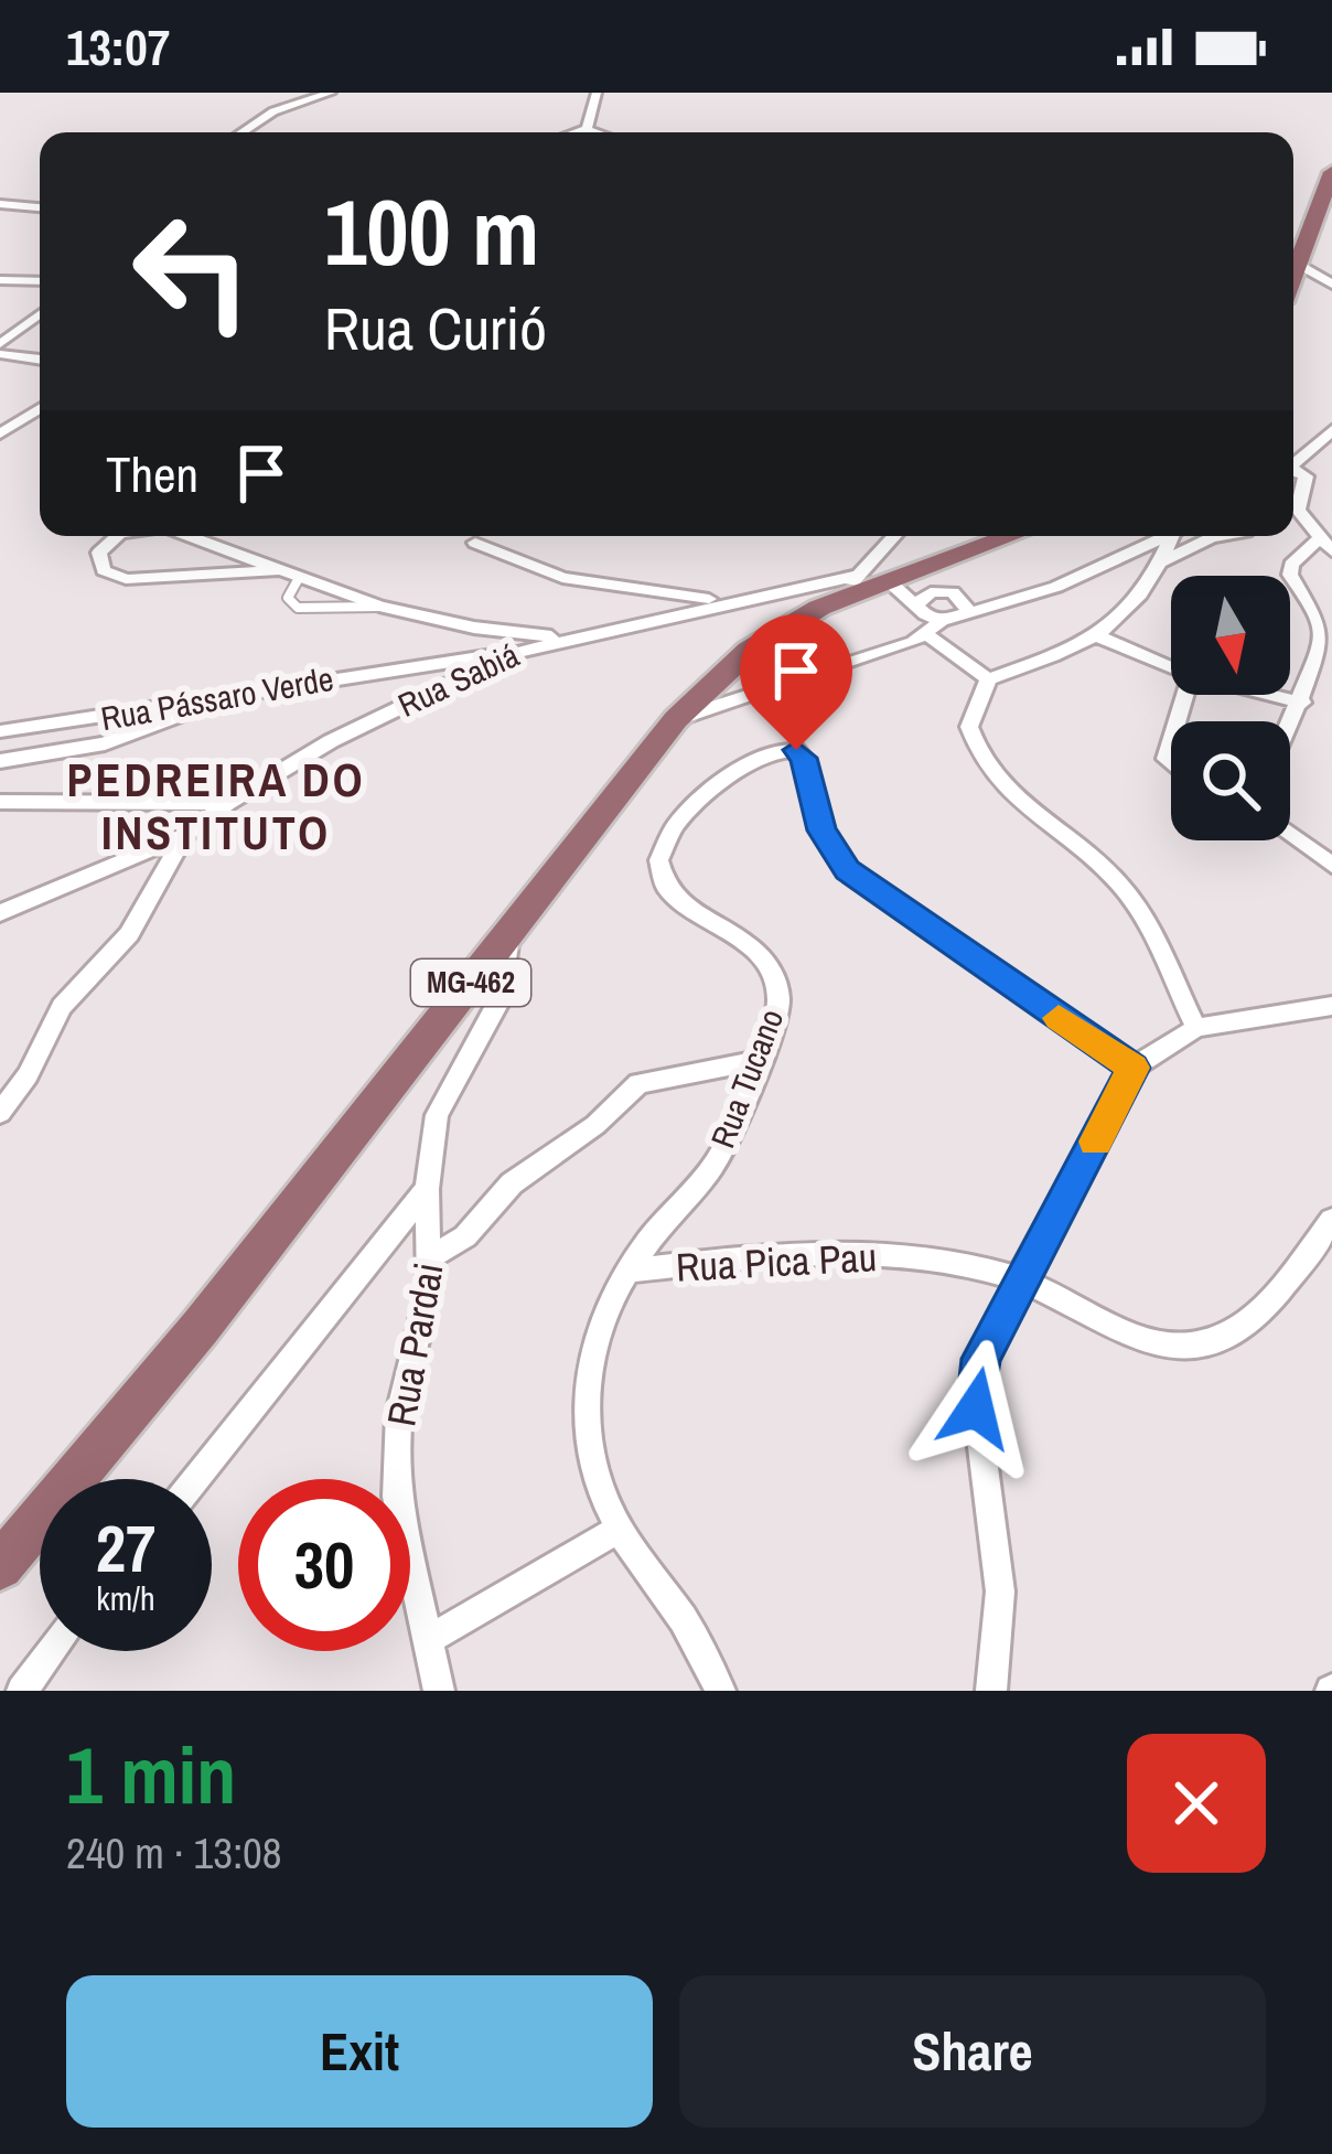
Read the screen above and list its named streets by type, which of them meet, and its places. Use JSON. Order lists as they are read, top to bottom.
{
  "streets": {
    "main road": ["MG-462"],
    "street": [
      "Rua Sabiá",
      "Rua Pássaro Verde",
      "Rua Tucano",
      "Rua Pica Pau",
      "Rua Pardai"
    ]
  },
  "crossings": [
    ["Rua Sabiá", "Rua Pássaro Verde"],
    ["Rua Sabiá", "MG-462"],
    ["MG-462", "Rua Pardai"],
    ["Rua Tucano", "Rua Pica Pau"]
  ],
  "districts": ["PEDREIRA DO INSTITUTO"],
  "north": "bottom",
  "page": {
    "status": "13:07",
    "turn": ["100 m", "Rua Curió"],
    "then": "Then",
    "speed": "27 km/h",
    "limit": "30",
    "heading": ["1 min", "240 m · 13:08"],
    "buttons": ["Exit", "Share"]
  }
}
